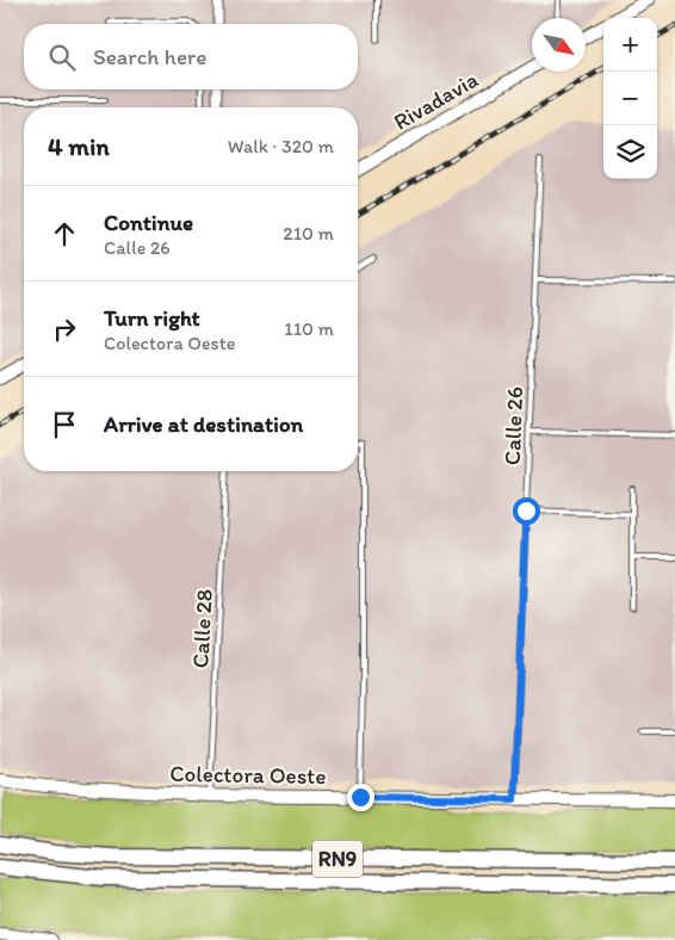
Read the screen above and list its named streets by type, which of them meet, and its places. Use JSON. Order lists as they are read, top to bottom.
{
  "streets": {
    "highway": ["RN9"],
    "street": ["Rivadavia", "Colectora Oeste"],
    "lane": ["Calle 26", "Calle 28"]
  },
  "crossings": [
    ["Calle 26", "Colectora Oeste"],
    ["Calle 28", "Colectora Oeste"]
  ],
  "north": "bottom right",
  "page": {
    "map_buttons": ["+", "−"],
    "search": "Search here",
    "heading": ["4 min", "Walk · 320 m"],
    "list": [
      ["Continue", "Calle 26", "210 m"],
      ["Turn right", "Colectora Oeste", "110 m"],
      "Arrive at destination"
    ]
  }
}
